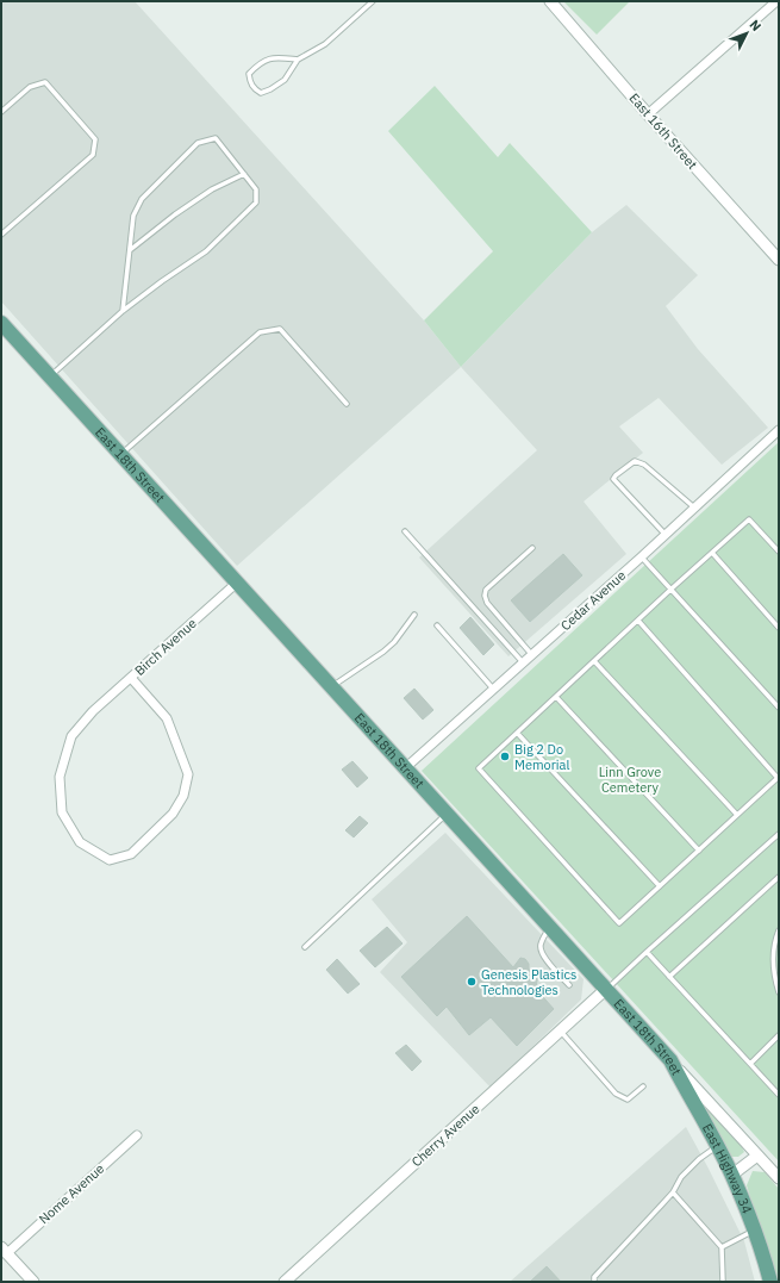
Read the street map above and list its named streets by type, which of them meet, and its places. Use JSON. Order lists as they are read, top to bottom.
{
  "streets": {
    "main road": ["East 18th Street", "East Highway 34"],
    "street": [
      "East 16th Street",
      "Cedar Avenue",
      "Birch Avenue",
      "Cherry Avenue",
      "Nome Avenue"
    ]
  },
  "crossings": [
    ["East 18th Street", "Cedar Avenue"],
    ["East 18th Street", "Birch Avenue"],
    ["East 18th Street", "Cherry Avenue"],
    ["East 18th Street", "East Highway 34"]
  ],
  "parks": ["Linn Grove Cemetery"],
  "places": ["Big 2 Do Memorial", "Genesis Plastics Technologies"],
  "north": "top right"
}
